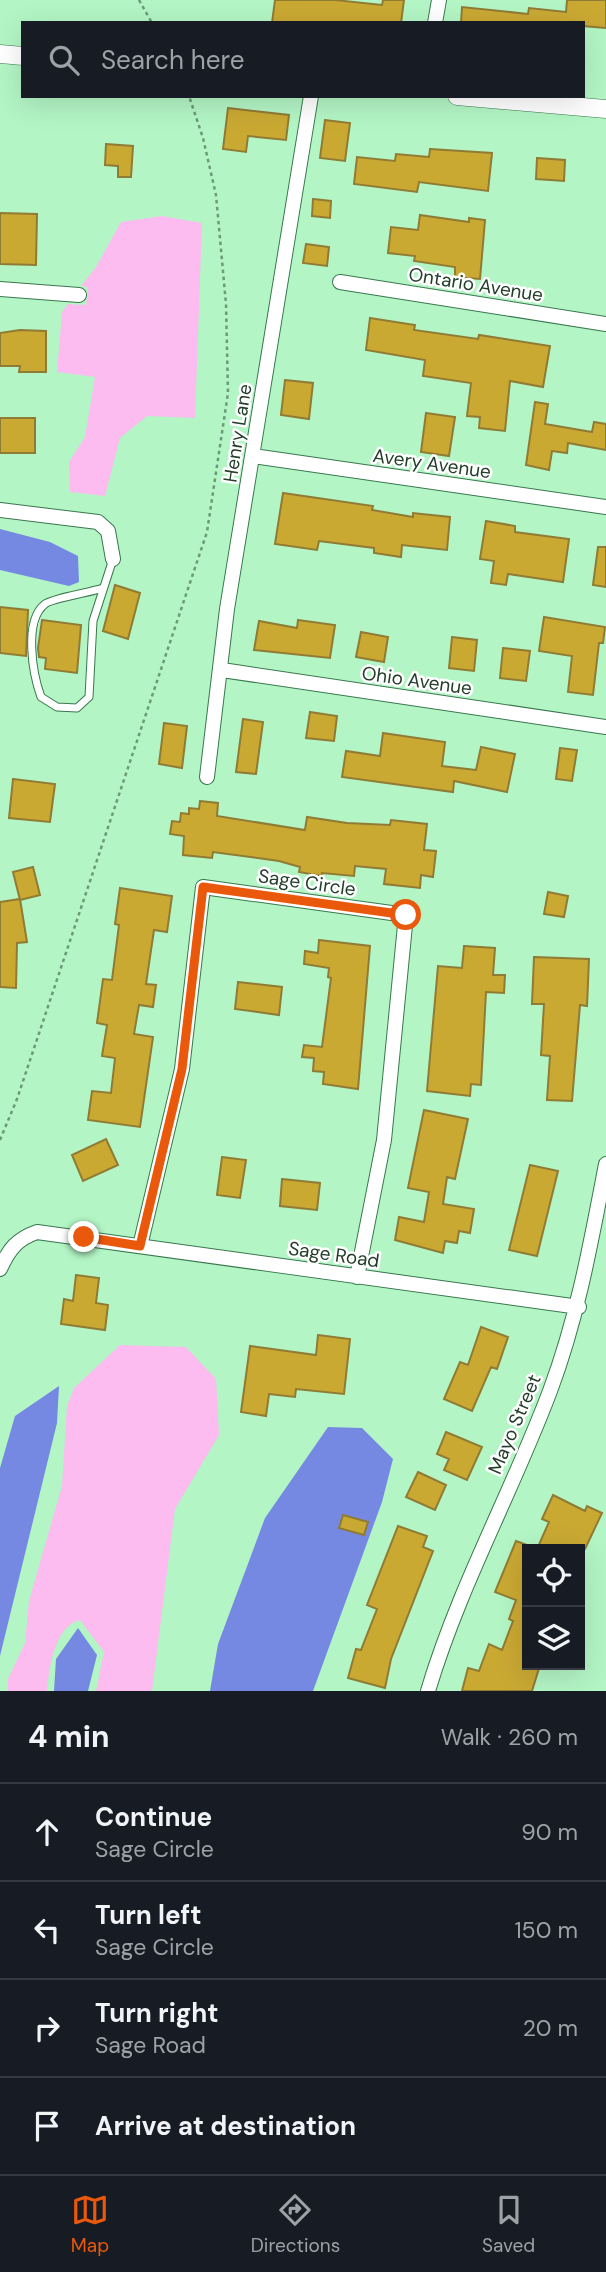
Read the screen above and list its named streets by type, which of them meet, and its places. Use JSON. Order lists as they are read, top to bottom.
{
  "streets": {
    "street": [
      "Ontario Avenue",
      "Henry Lane",
      "Avery Avenue",
      "Ohio Avenue",
      "Sage Circle",
      "Sage Road",
      "Mayo Street"
    ]
  },
  "crossings": [
    ["Henry Lane", "Avery Avenue"],
    ["Henry Lane", "Ohio Avenue"],
    ["Sage Circle", "Sage Road"],
    ["Sage Road", "Mayo Street"]
  ],
  "page": {
    "search": "Search here",
    "heading": ["4 min", "Walk · 260 m"],
    "list": [
      ["Continue", "Sage Circle", "90 m"],
      ["Turn left", "Sage Circle", "150 m"],
      ["Turn right", "Sage Road", "20 m"],
      "Arrive at destination"
    ],
    "nav": ["Map", "Directions", "Saved"]
  }
}
